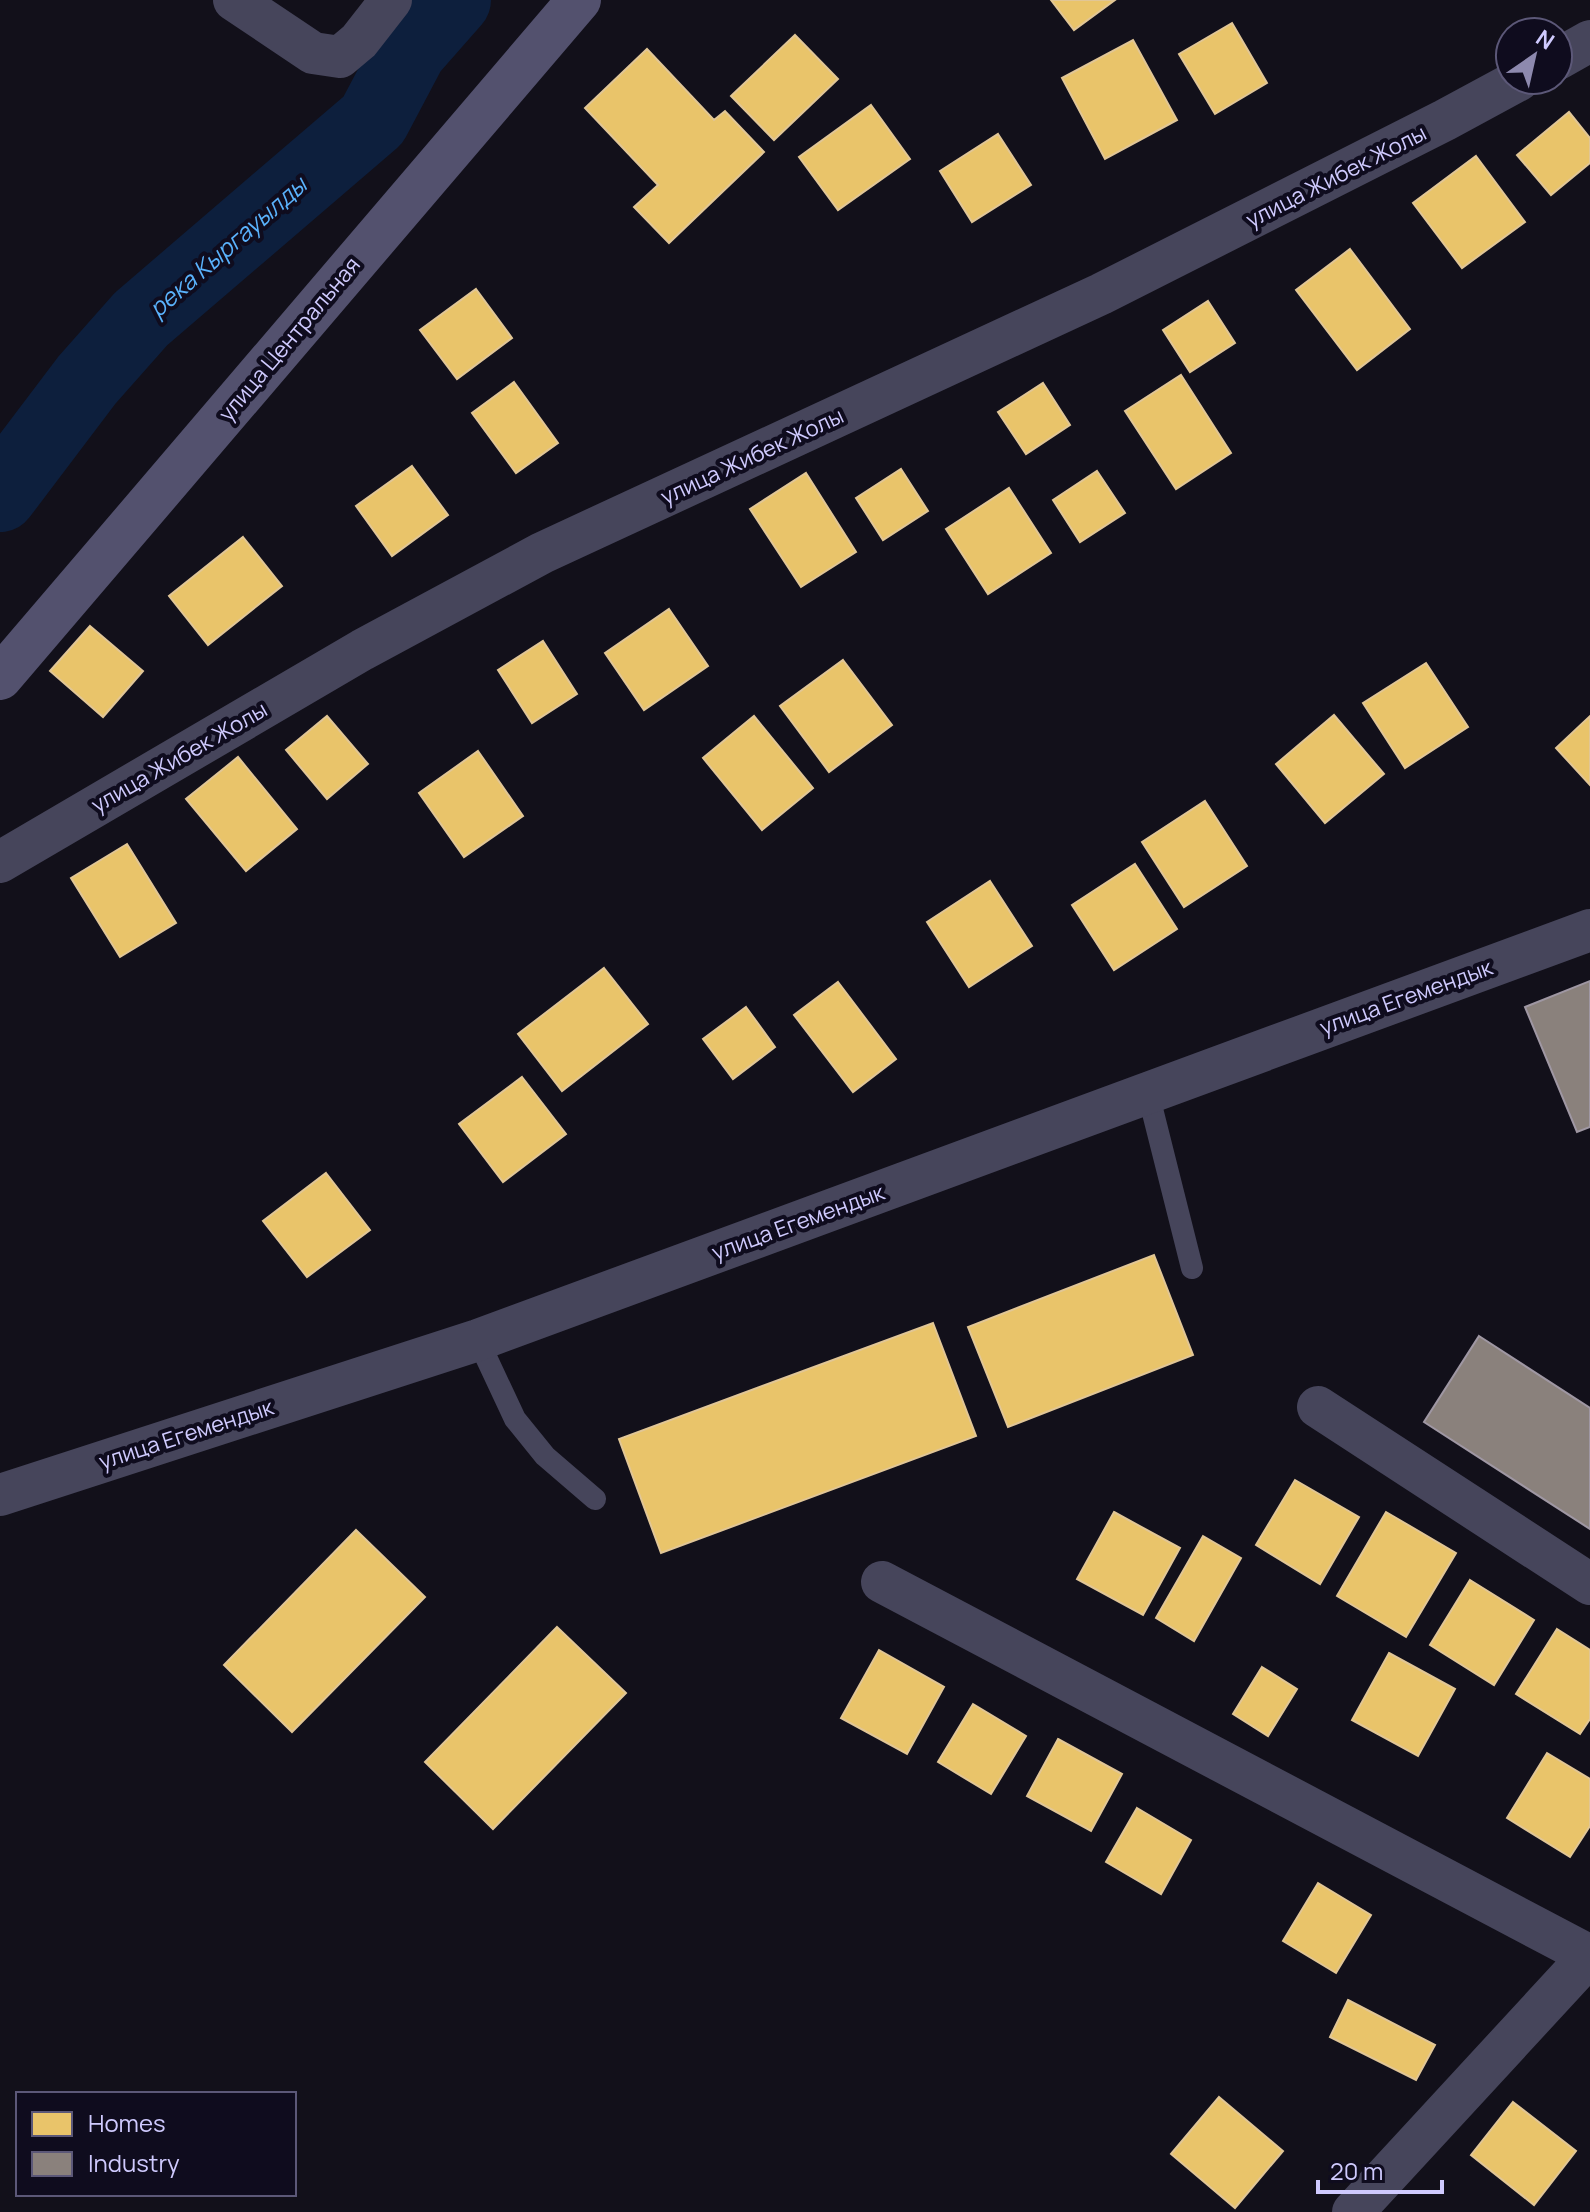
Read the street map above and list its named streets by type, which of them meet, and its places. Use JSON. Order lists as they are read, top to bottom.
{
  "streets": {
    "main road": ["улица Центральная"],
    "street": ["улица Жибек Жолы", "улица Егемендык"]
  },
  "water": ["река Кыргауылды"],
  "legend": ["Homes", "Industry"],
  "scale_bar": "20 m",
  "north": "top right"
}
